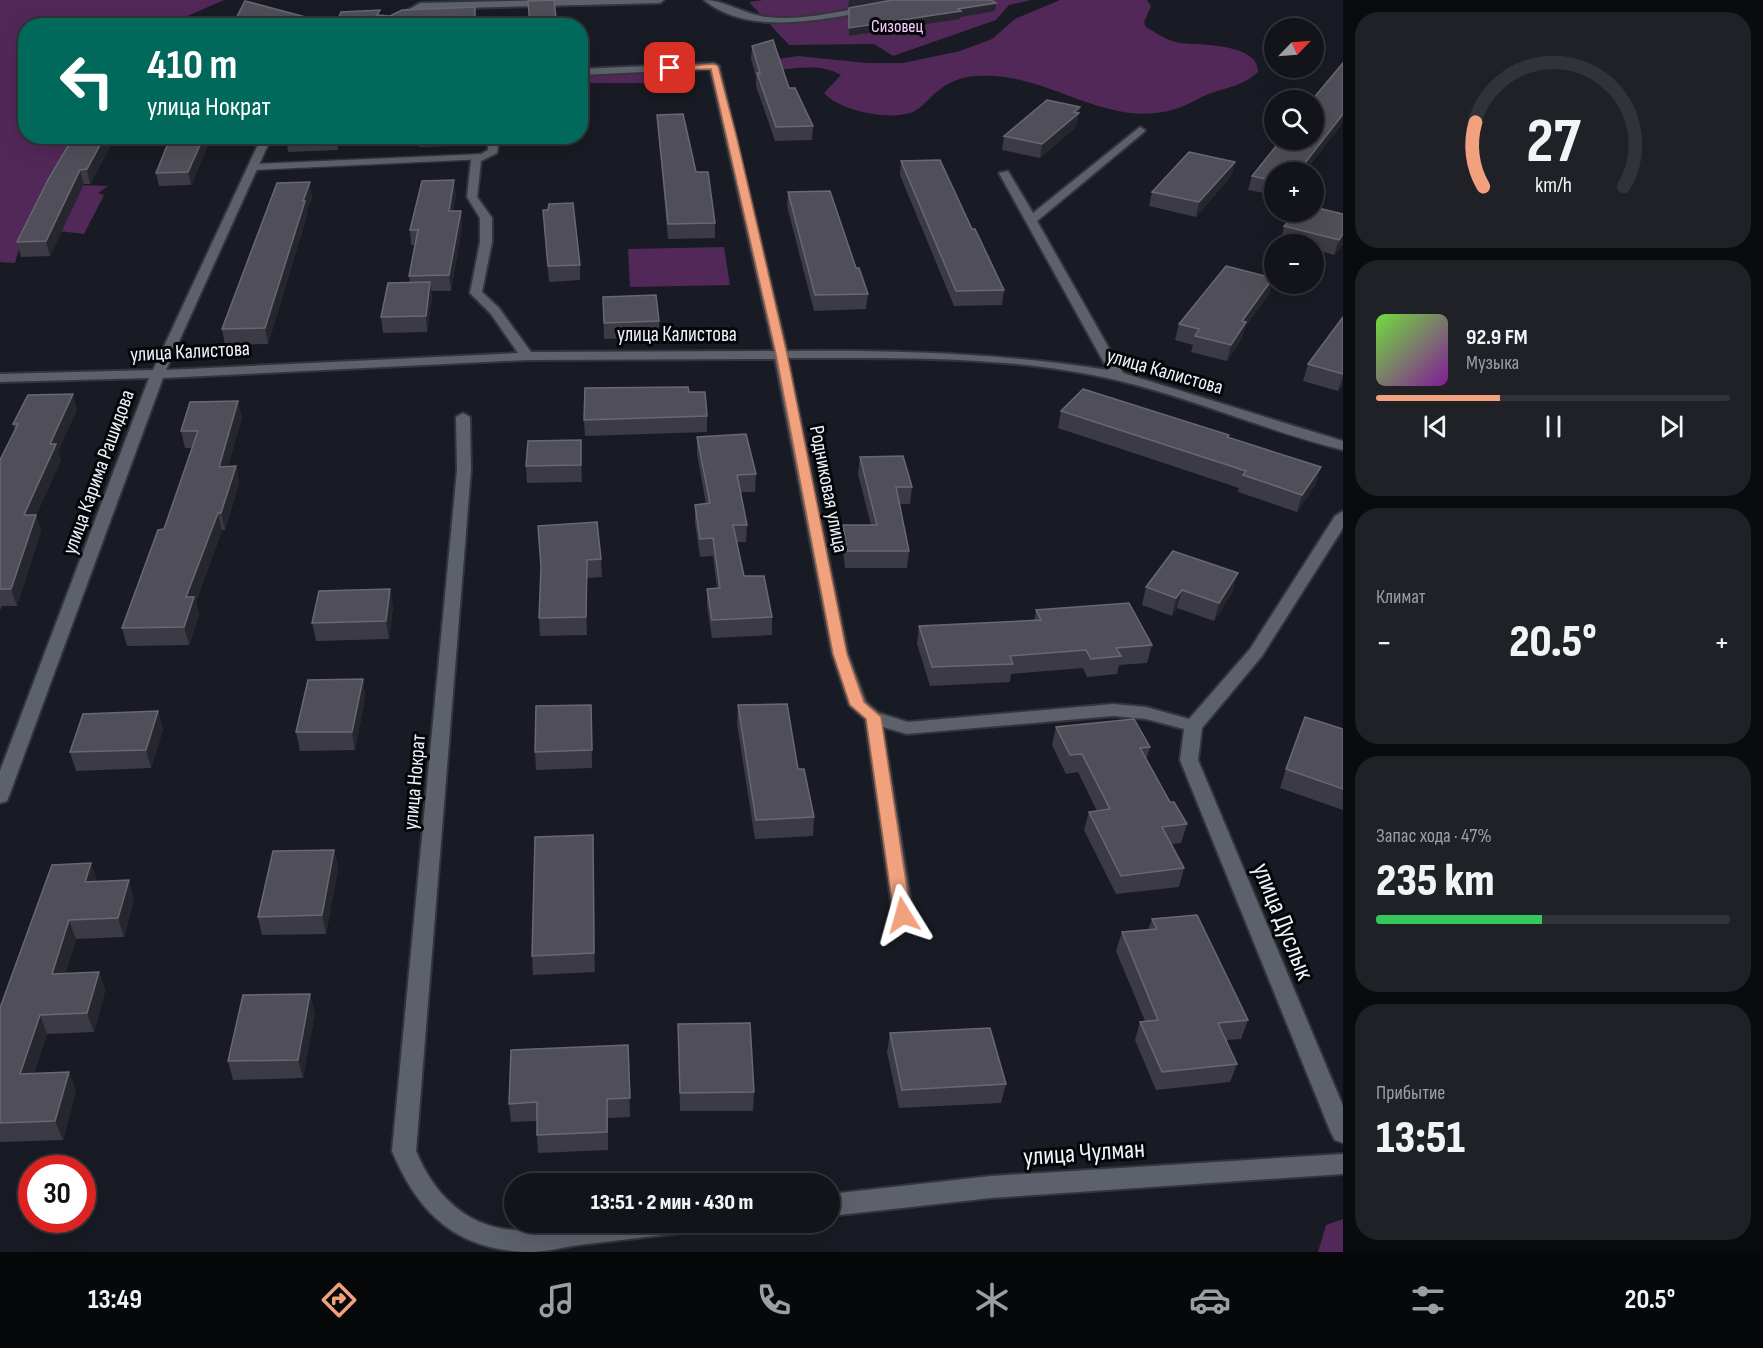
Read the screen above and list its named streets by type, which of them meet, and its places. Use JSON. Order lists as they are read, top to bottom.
{
  "streets": {
    "street": [
      "улица Калистова",
      "улица Карима Рашидова",
      "Родниковая улица",
      "улица Нократ",
      "улица Дуслык",
      "улица Чулман"
    ]
  },
  "crossings": [
    ["улица Калистова", "улица Карима Рашидова"],
    ["улица Калистова", "Родниковая улица"]
  ],
  "parks": ["Сизовец"],
  "north": "top right",
  "page": {
    "map_buttons": ["+", "−"],
    "turn": ["410 m", "улица Нократ"],
    "song": ["92.9 FM", "Музыка"],
    "tile": [
      "Климат",
      ["Запас хода · 47%", "235 km"],
      ["Прибытие", "13:51"]
    ],
    "heat": ["−", "20.5°", "+"],
    "limit": "30",
    "trip": "13:51 · 2 мин · 430 m",
    "tabs": ["13:49", "20.5°"],
    "gauge": ["27", "km/h"]
  }
}
